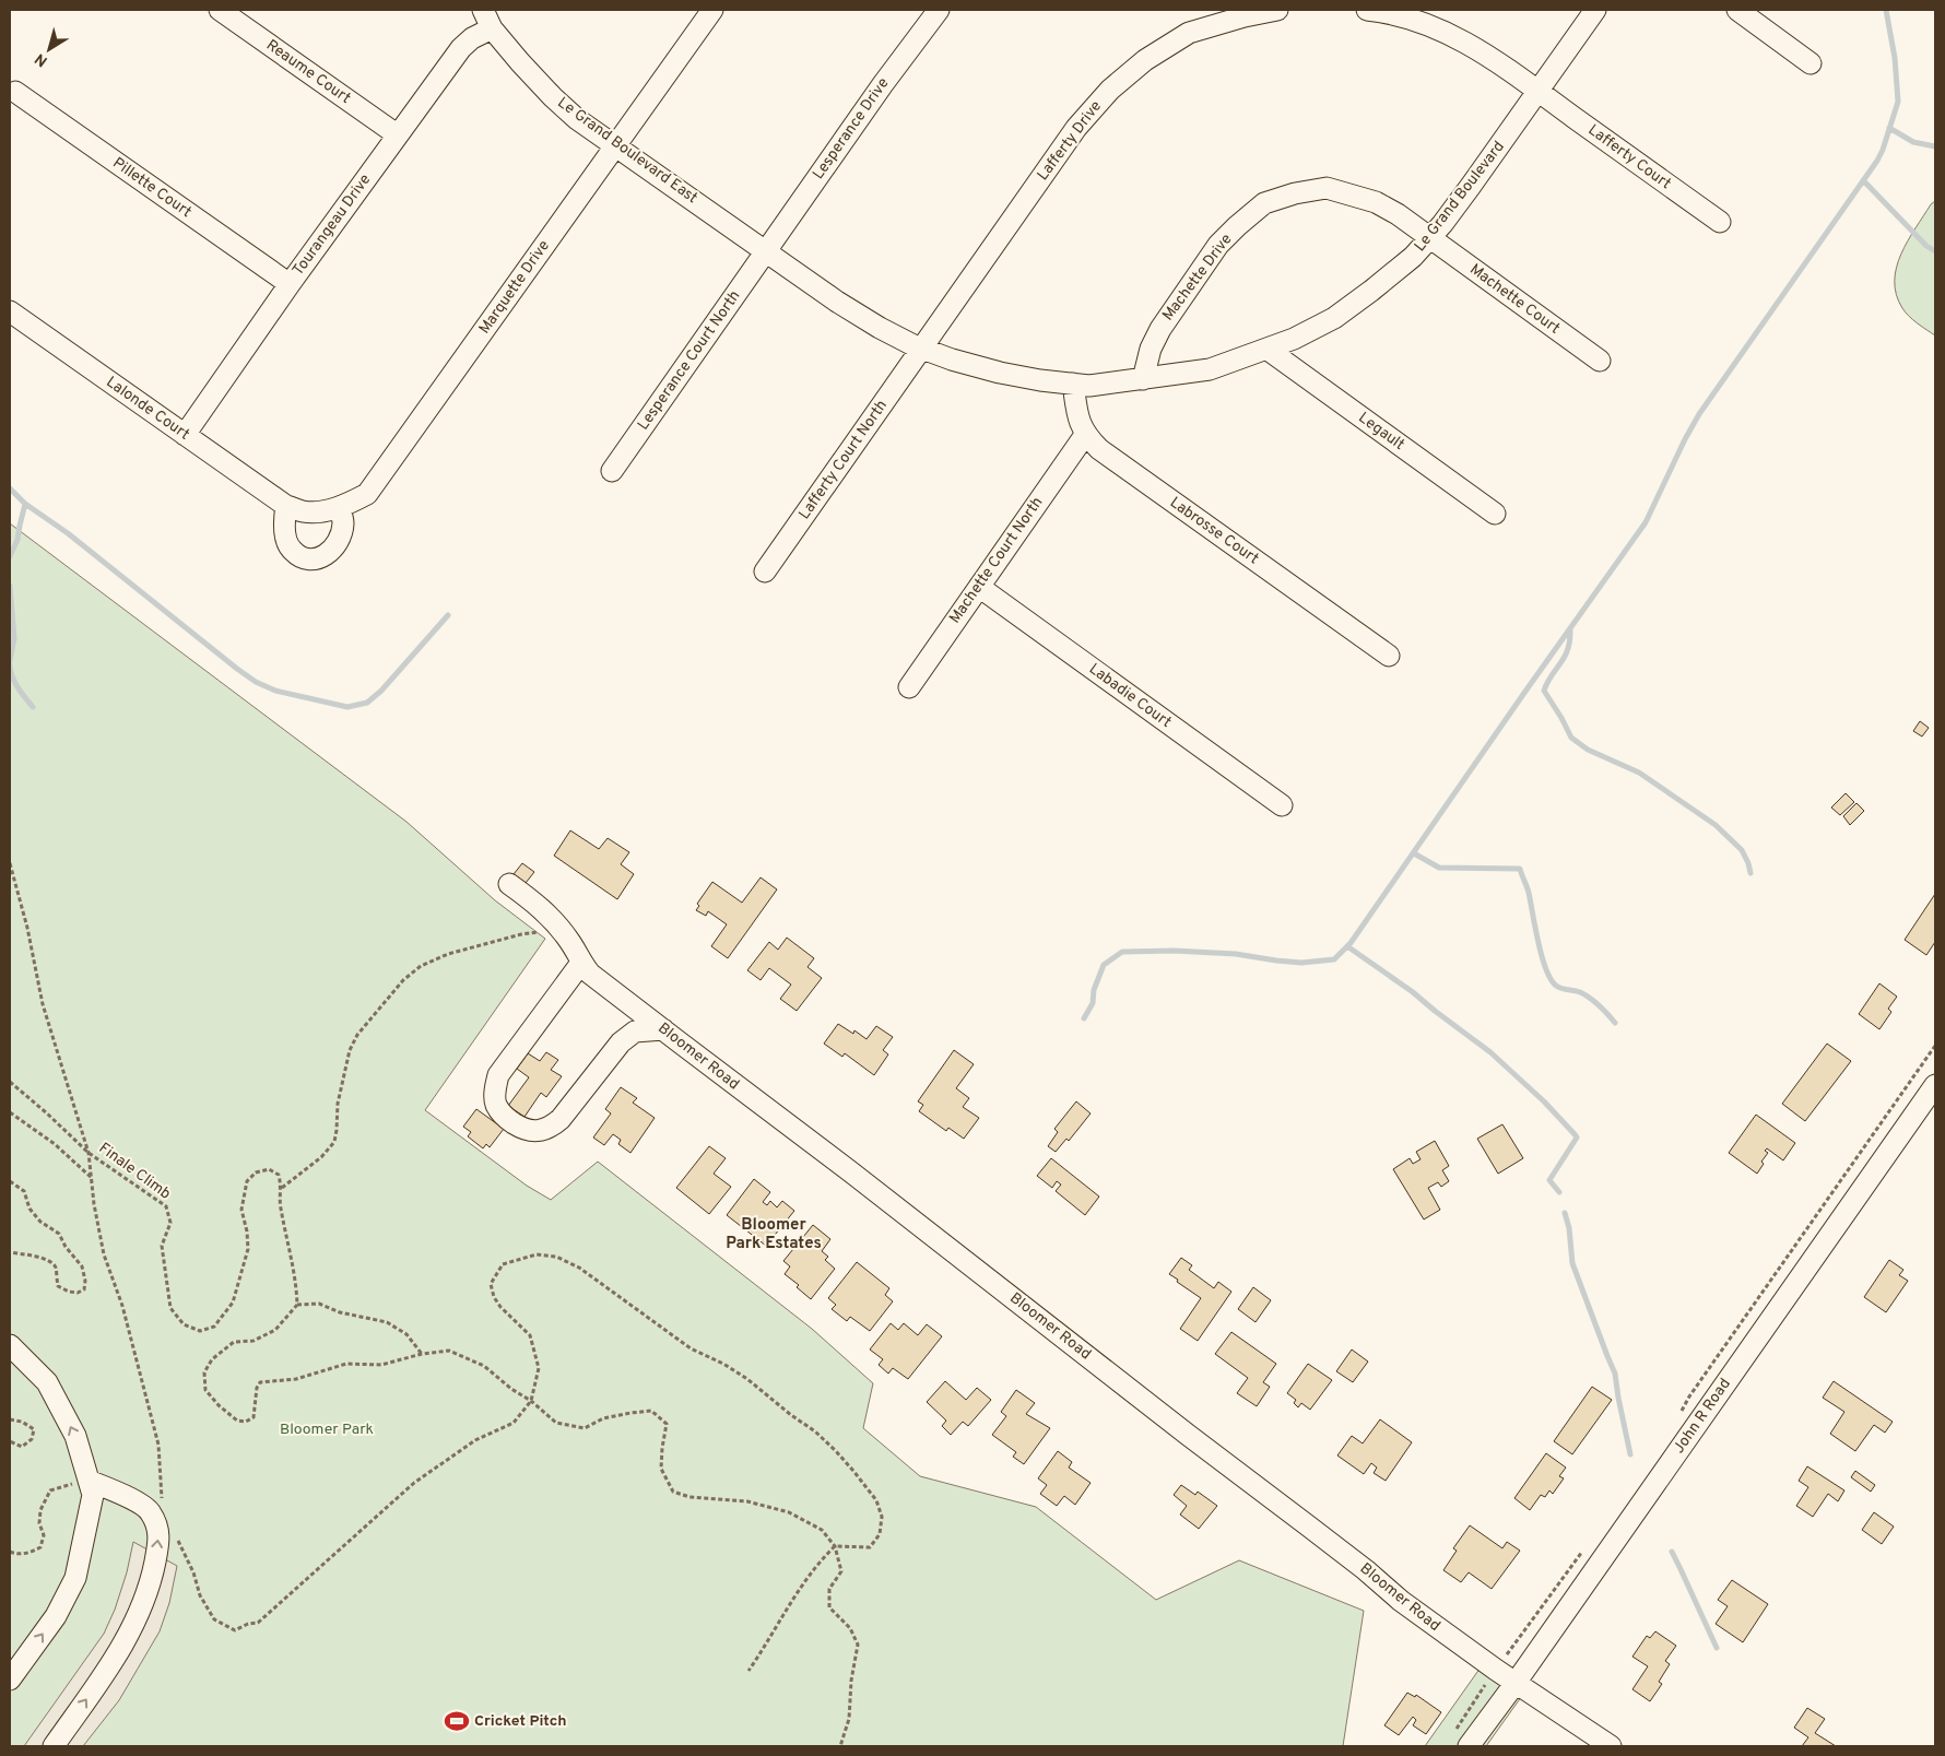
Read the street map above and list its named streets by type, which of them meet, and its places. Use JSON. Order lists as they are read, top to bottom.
{
  "streets": {
    "street": [
      "Reaume Court",
      "Lesperance Drive",
      "Lafferty Drive",
      "Le Grand Boulevard East",
      "Lafferty Court",
      "Pillette Court",
      "Le Grand Boulevard",
      "Tourangeau Drive",
      "Machette Drive",
      "Marquette Drive",
      "Machette Court",
      "Lesperance Court North",
      "Lalonde Court",
      "Legault",
      "Lafferty Court North",
      "Labrosse Court",
      "Machette Court North",
      "Labadie Court",
      "Bloomer Road",
      "John R Road"
    ],
    "path": ["Finale Climb"]
  },
  "crossings": [
    ["Reaume Court", "Tourangeau Drive"],
    ["Lesperance Drive", "Le Grand Boulevard East"],
    ["Lesperance Drive", "Le Grand Boulevard"],
    ["Lesperance Drive", "Lesperance Court North"],
    ["Lafferty Drive", "Le Grand Boulevard"],
    ["Lafferty Drive", "Lafferty Court North"],
    ["Le Grand Boulevard East", "Le Grand Boulevard"],
    ["Le Grand Boulevard East", "Tourangeau Drive"],
    ["Le Grand Boulevard East", "Marquette Drive"],
    ["Le Grand Boulevard East", "Lesperance Court North"],
    ["Lafferty Court", "Le Grand Boulevard"],
    ["Pillette Court", "Tourangeau Drive"],
    ["Le Grand Boulevard", "Machette Drive"],
    ["Le Grand Boulevard", "Machette Court"],
    ["Le Grand Boulevard", "Lesperance Court North"],
    ["Le Grand Boulevard", "Legault"],
    ["Le Grand Boulevard", "Lafferty Court North"],
    ["Le Grand Boulevard", "Labrosse Court"],
    ["Tourangeau Drive", "Lalonde Court"],
    ["Machette Drive", "Machette Court"],
    ["Marquette Drive", "Lalonde Court"],
    ["Labrosse Court", "Machette Court North"],
    ["Machette Court North", "Labadie Court"],
    ["Bloomer Road", "John R Road"]
  ],
  "districts": ["Bloomer Park Estates"],
  "parks": ["Bloomer Park"],
  "places": {
    "sports": ["Cricket Pitch"]
  },
  "north": "bottom left"
}
